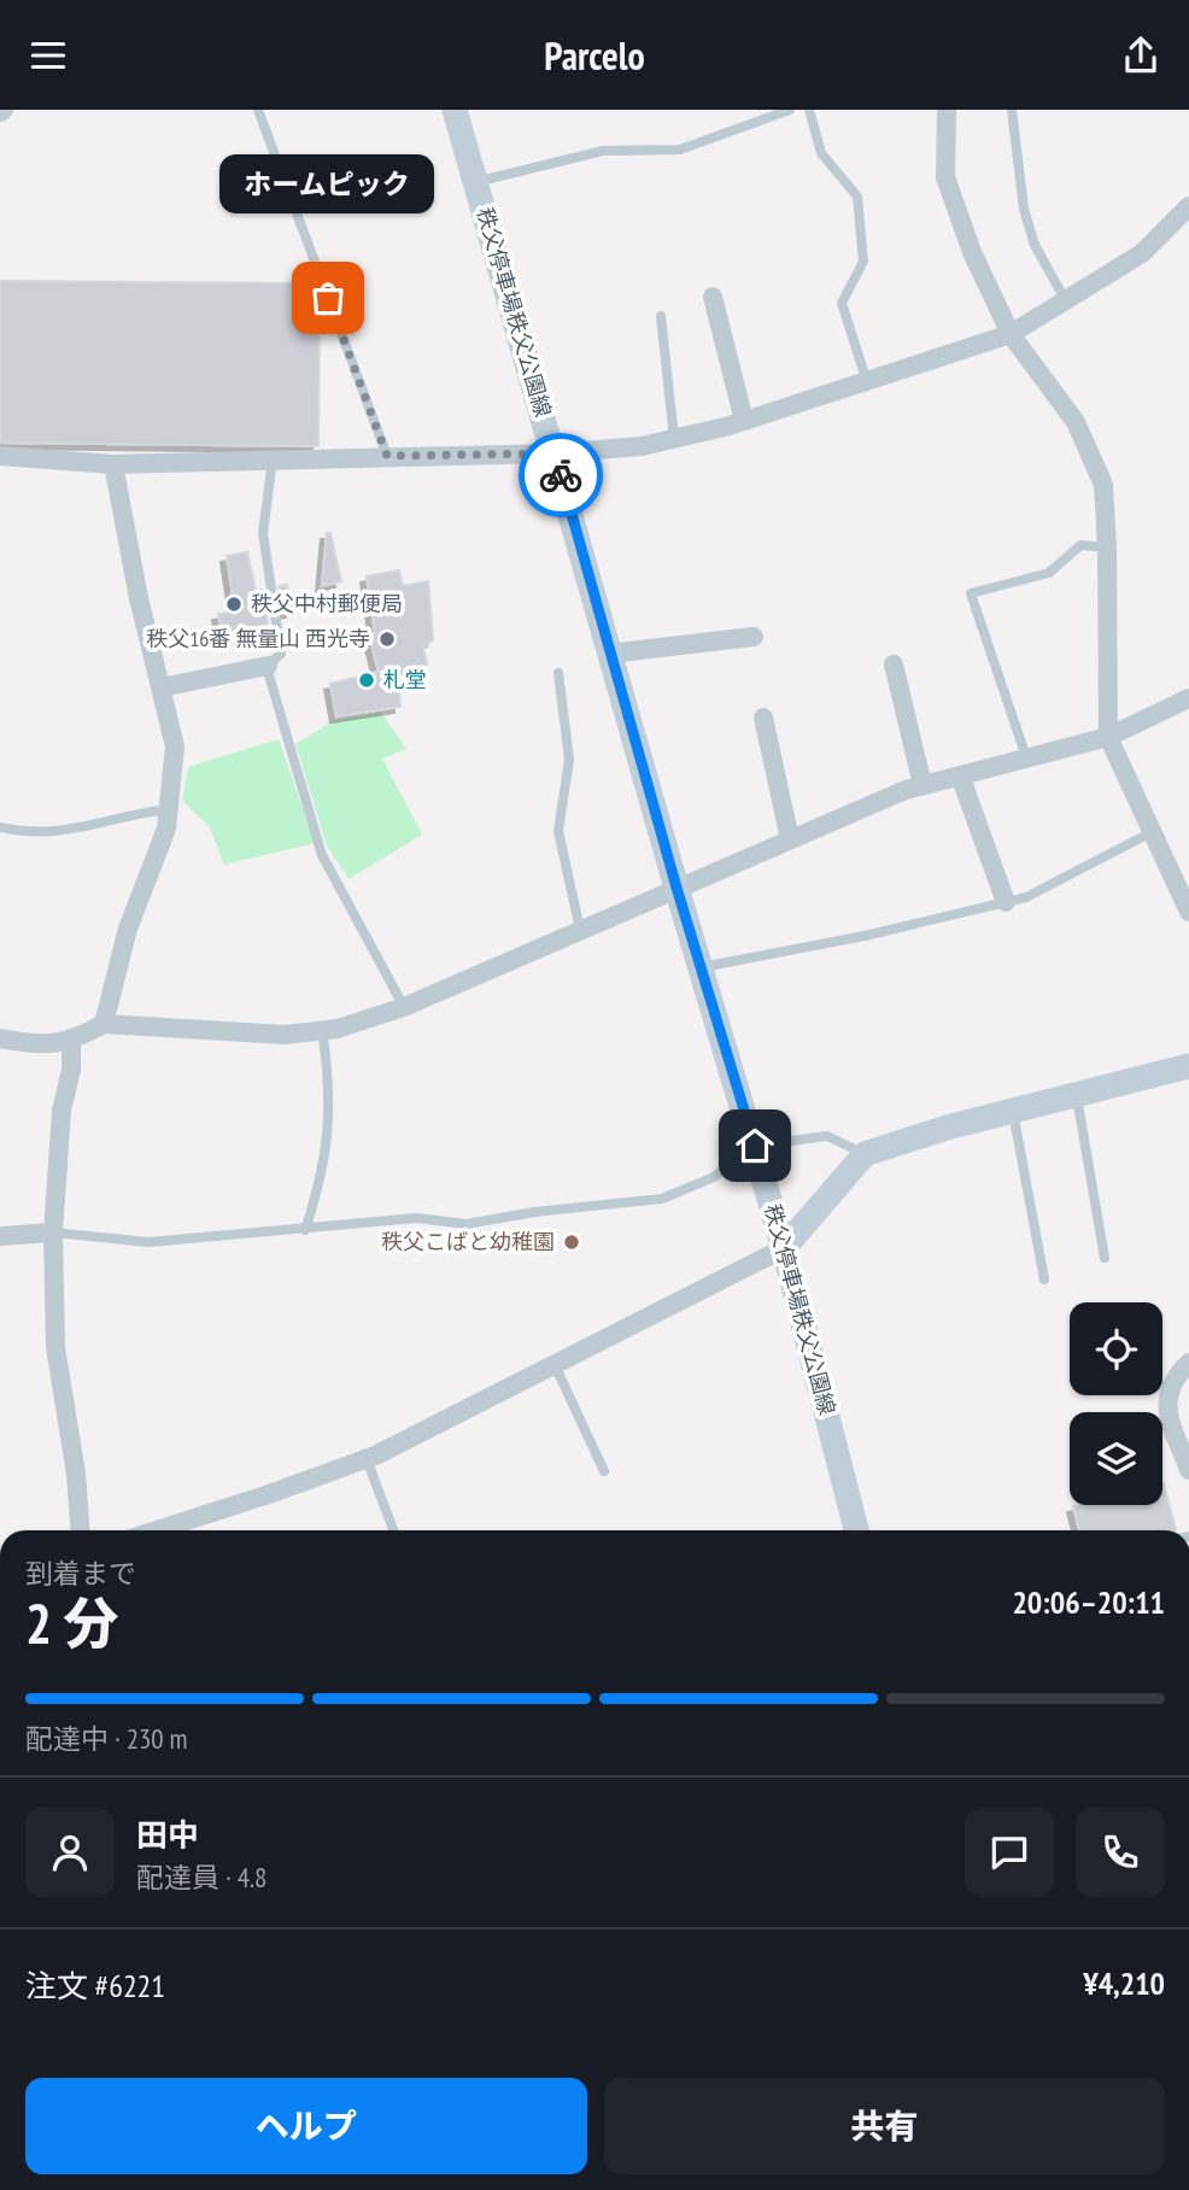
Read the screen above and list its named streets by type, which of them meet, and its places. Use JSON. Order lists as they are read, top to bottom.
{
  "streets": {
    "main road": ["秩父停車場秩父公園線"]
  },
  "places": [
    "ホームピック",
    "秩父中村郵便局",
    "秩父16番 無量山 西光寺",
    "札堂",
    "秩父こばと幼稚園"
  ],
  "page": {
    "header": "Parcelo",
    "bubble": "ホームピック",
    "heading": ["2 分", "到着まで", "20:06–20:11"],
    "panel": [
      "田中",
      "配達員 · 4.8",
      "注文 #6221",
      "¥4,210"
    ],
    "bar": "配達中 · 230 m",
    "buttons": ["ヘルプ", "共有"]
  }
}
